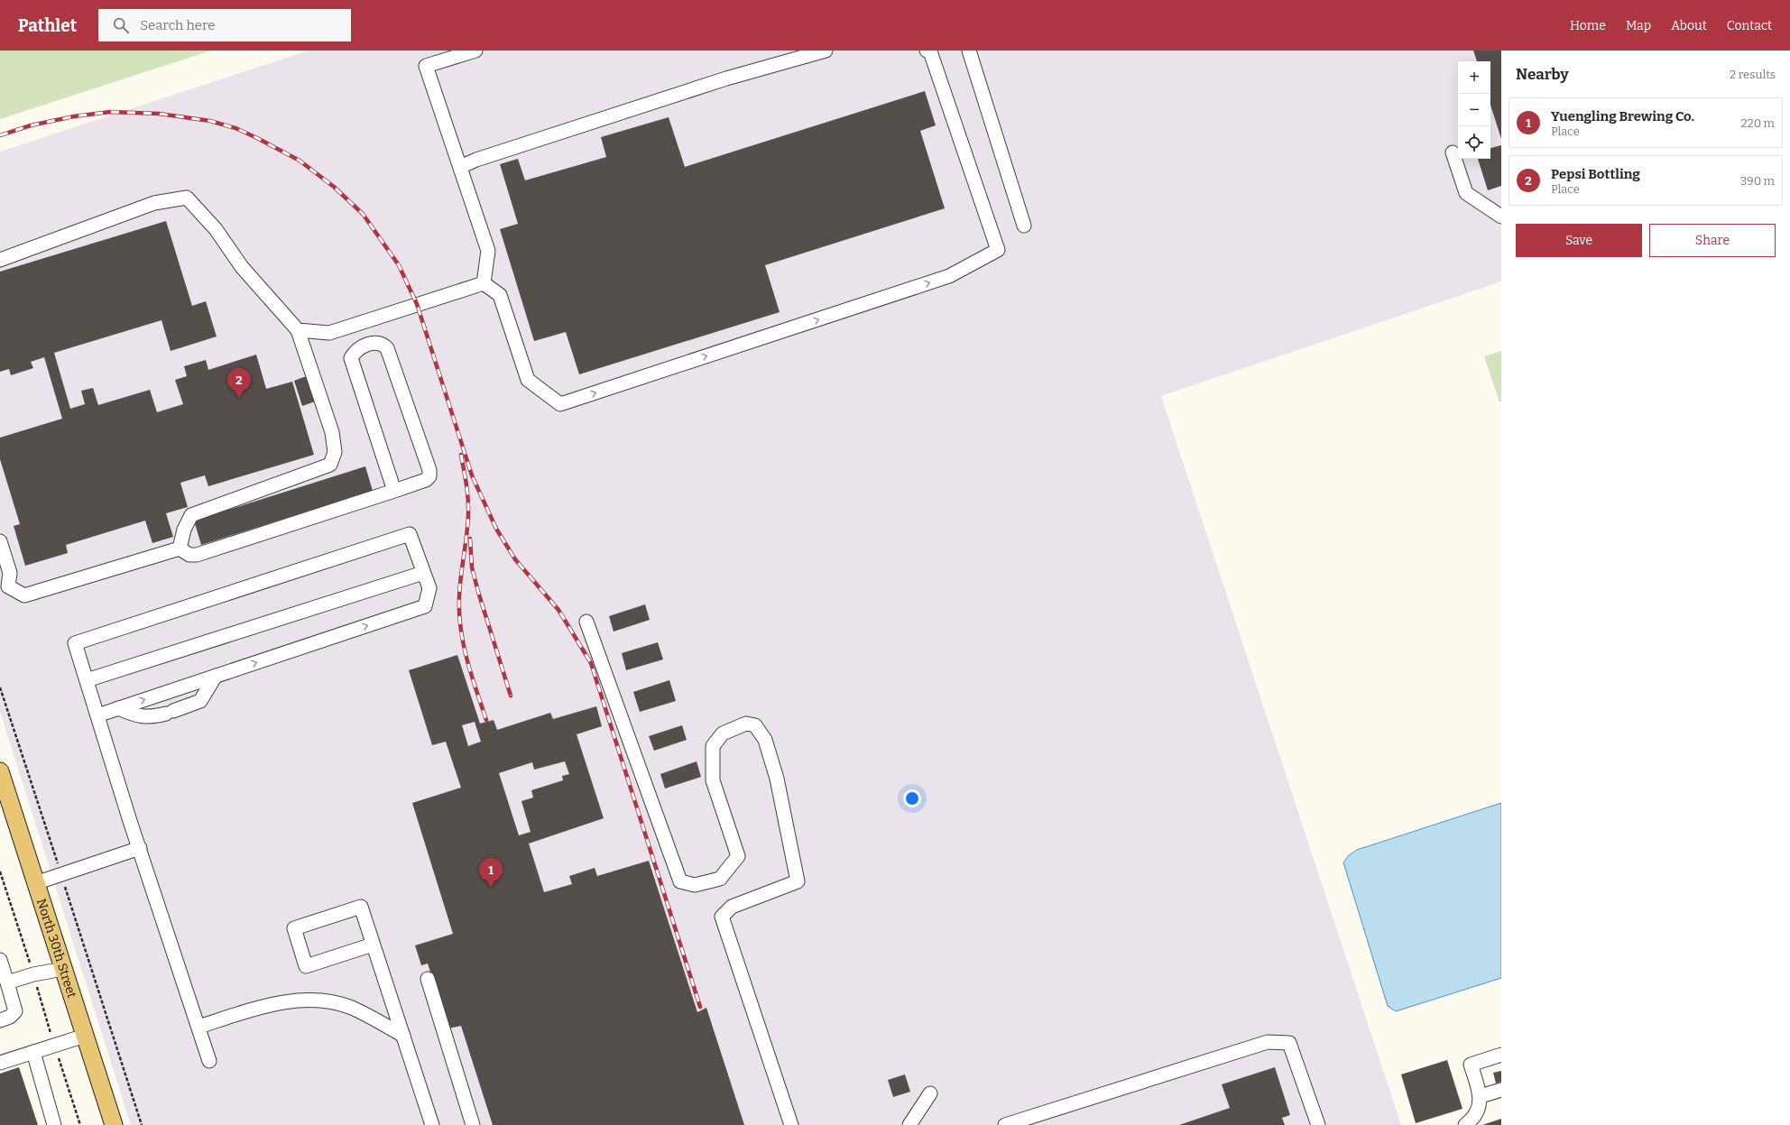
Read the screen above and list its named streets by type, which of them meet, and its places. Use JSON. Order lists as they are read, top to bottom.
{
  "streets": {
    "main road": ["North 30th Street"]
  },
  "page": {
    "header": "Pathlet",
    "search": "Search here",
    "nav": [
      "Home",
      "Map",
      "About",
      "Contact"
    ],
    "heading": ["Nearby", "2 results"],
    "map_buttons": ["+", "−"],
    "list": [
      {
        "mark": "1",
        "name": "Yuengling Brewing Co.",
        "note": "Place",
        "value": "220 m"
      },
      {
        "mark": "2",
        "name": "Pepsi Bottling",
        "note": "Place",
        "value": "390 m"
      }
    ],
    "buttons": ["Save", "Share"],
    "pins": ["2", "1"]
  }
}
